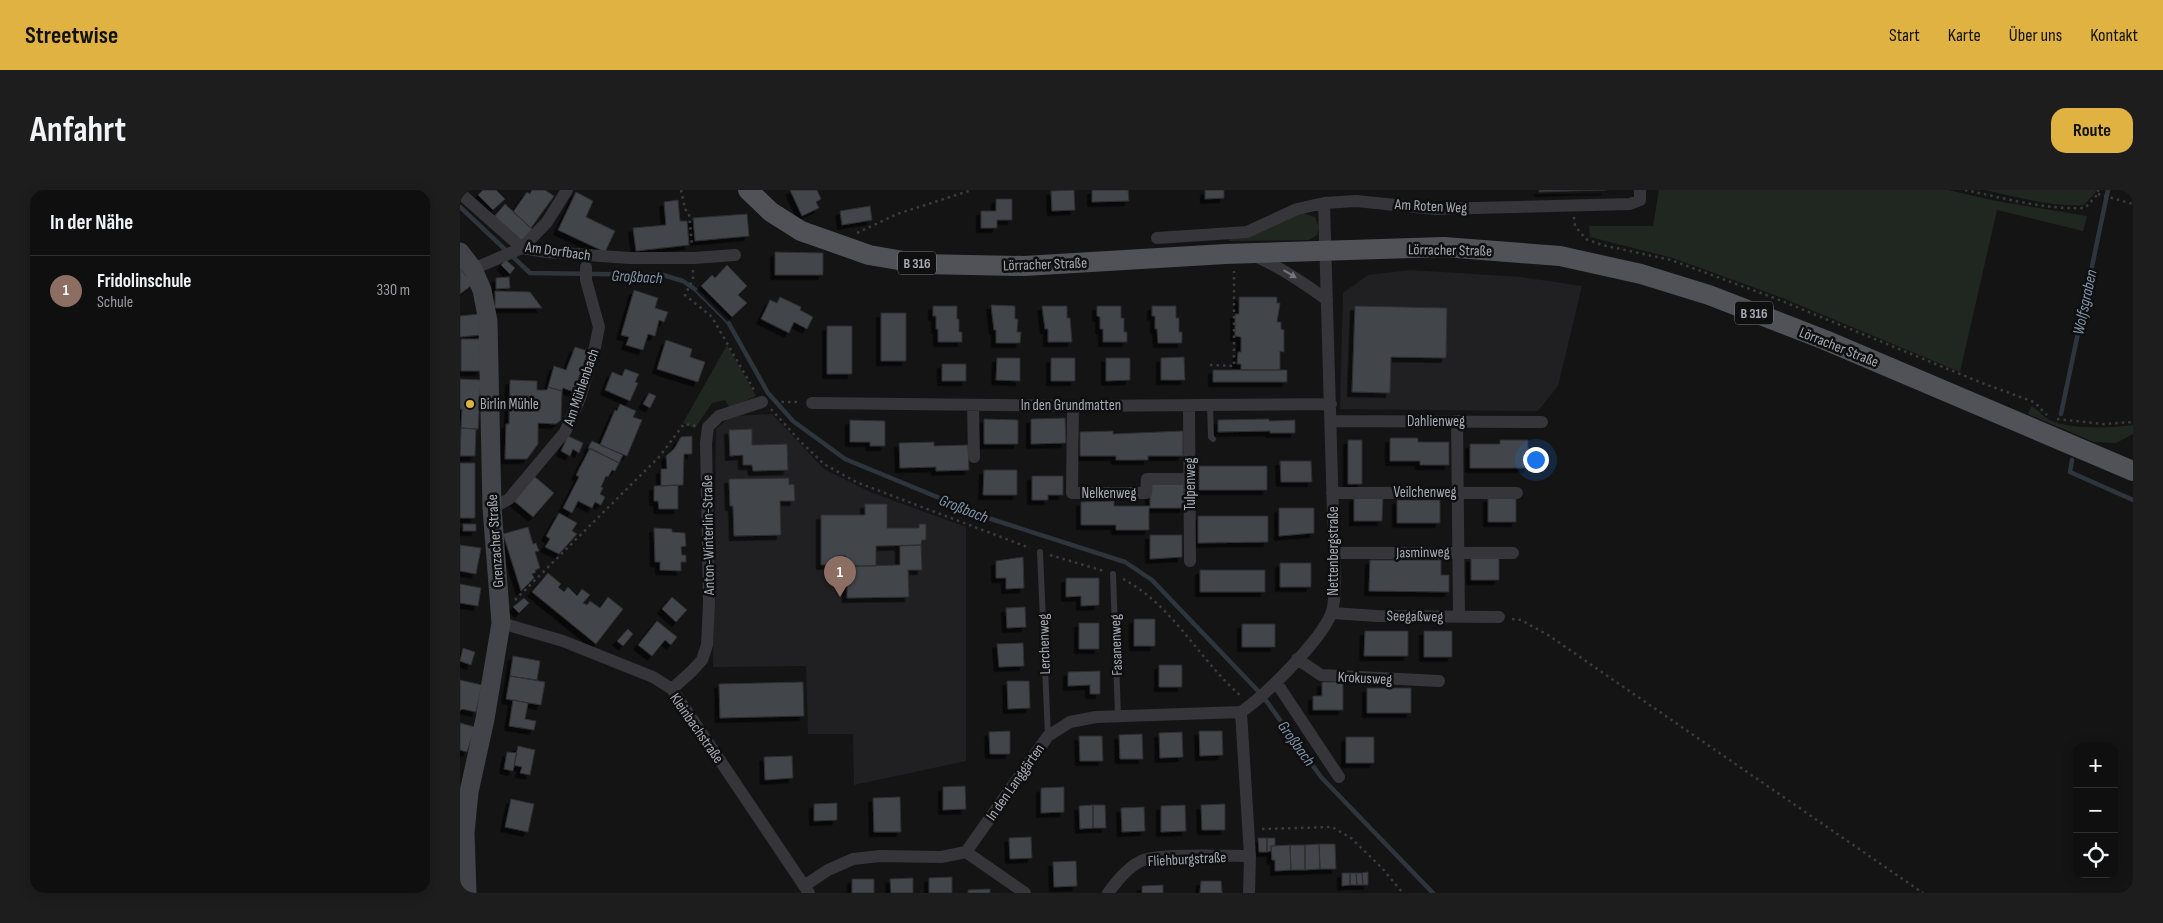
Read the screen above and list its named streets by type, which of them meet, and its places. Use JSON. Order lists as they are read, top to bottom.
{
  "streets": {
    "main road": ["Lörracher Straße", "B 316", "Grenzacher Straße"],
    "street": [
      "Am Roten Weg",
      "Am Dorfbach",
      "Am Mühlenbach",
      "In den Grundmatten",
      "Dahlienweg",
      "Tulpenweg",
      "Veilchenweg",
      "Nelkenweg",
      "Anton-Winterlin-Straße",
      "Nettenbergstraße",
      "Jasminweg",
      "Seegaßweg",
      "Krokusweg",
      "Kleinbachstraße",
      "In den Langgärten",
      "Fliehburgstraße"
    ],
    "lane": ["Lerchenweg", "Fasanenweg"]
  },
  "crossings": [
    ["Am Roten Weg", "Nettenbergstraße"],
    ["Lörracher Straße", "Nettenbergstraße"],
    ["Am Mühlenbach", "Grenzacher Straße"],
    ["In den Grundmatten", "Tulpenweg"],
    ["In den Grundmatten", "Nelkenweg"],
    ["In den Grundmatten", "Nettenbergstraße"],
    ["Dahlienweg", "Nettenbergstraße"],
    ["Tulpenweg", "Nelkenweg"],
    ["Veilchenweg", "Nettenbergstraße"],
    ["Anton-Winterlin-Straße", "Kleinbachstraße"],
    ["Grenzacher Straße", "Kleinbachstraße"],
    ["Nettenbergstraße", "Jasminweg"],
    ["Nettenbergstraße", "Seegaßweg"],
    ["Nettenbergstraße", "Krokusweg"],
    ["Nettenbergstraße", "In den Langgärten"],
    ["Lerchenweg", "In den Langgärten"],
    ["Fasanenweg", "In den Langgärten"]
  ],
  "water": ["Großbach", "Wolfsgraben"],
  "places": ["Birlin Mühle"],
  "page": {
    "header": "Streetwise",
    "nav": [
      "Start",
      "Karte",
      "Über uns",
      "Kontakt"
    ],
    "buttons": "Route",
    "title": "Anfahrt",
    "heading": "In der Nähe",
    "list": [
      {
        "mark": "1",
        "name": "Fridolinschule",
        "note": "Schule",
        "value": "330 m"
      }
    ],
    "pins": "1",
    "map_buttons": ["+", "−"]
  }
}
